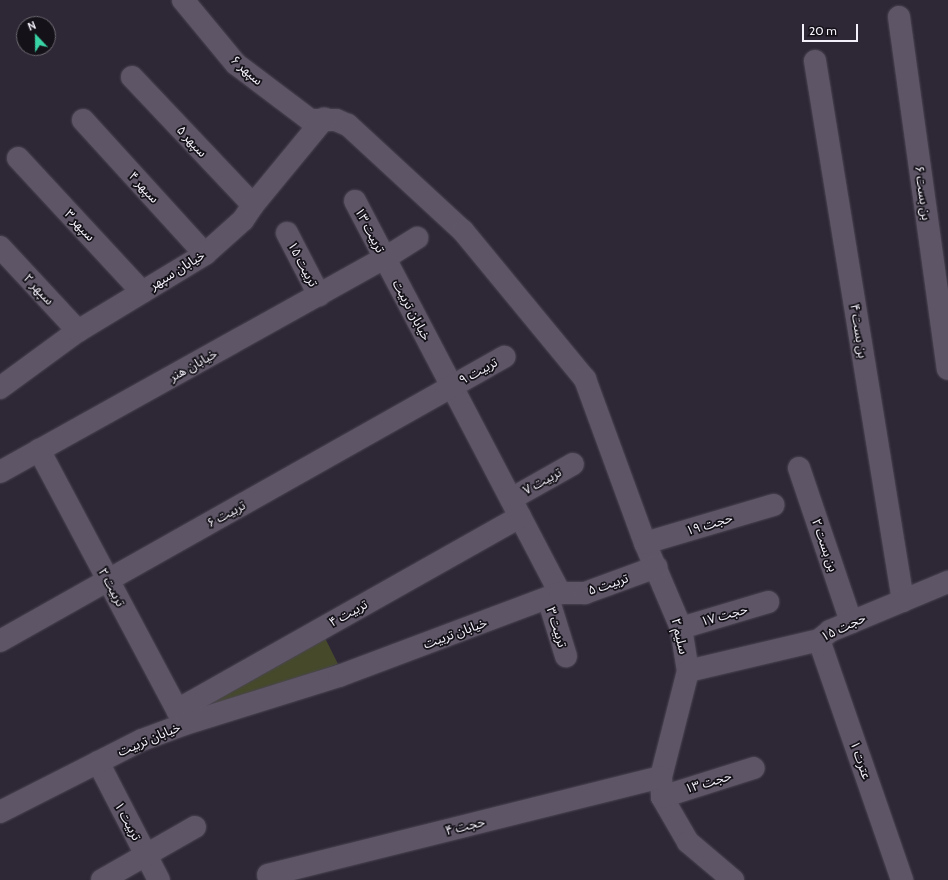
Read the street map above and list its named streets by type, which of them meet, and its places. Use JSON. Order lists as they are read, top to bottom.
{
  "streets": {
    "street": [
      "سپهر ۶",
      "سپهر ۵",
      "سپهر ۴",
      "بن بست ۶",
      "سپهر ۳",
      "تربیت ۱۳",
      "تربیت ۱۵",
      "خیابان سپهر",
      "سپهر ۲",
      "خیابان تربیت",
      "بن بست ۴",
      "خیابان هنر",
      "تربیت ۹",
      "تربیت ۷",
      "تربیت ۶",
      "حجت ۱۹",
      "بن بست ۲",
      "تربیت ۵",
      "تربیت ۲",
      "تربیت ۴",
      "حجت ۱۷",
      "تربیت ۳",
      "حجت ۱۵",
      "سلیم ۲",
      "عترت ۱",
      "حجت ۱۳",
      "تربیت ۱",
      "حجت ۴"
    ]
  },
  "crossings": [
    ["سپهر ۶", "خیابان سپهر"],
    ["سپهر ۶", "سلیم ۲"],
    ["سپهر ۵", "خیابان سپهر"],
    ["سپهر ۴", "خیابان سپهر"],
    ["سپهر ۳", "خیابان سپهر"],
    ["تربیت ۱۳", "خیابان تربیت"],
    ["تربیت ۱۳", "خیابان هنر"],
    ["تربیت ۱۵", "خیابان هنر"],
    ["خیابان سپهر", "سپهر ۲"],
    ["خیابان تربیت", "خیابان هنر"],
    ["خیابان تربیت", "تربیت ۹"],
    ["خیابان تربیت", "تربیت ۷"],
    ["خیابان تربیت", "تربیت ۶"],
    ["خیابان تربیت", "تربیت ۵"],
    ["خیابان تربیت", "تربیت ۲"],
    ["خیابان تربیت", "تربیت ۴"],
    ["خیابان تربیت", "تربیت ۳"],
    ["خیابان تربیت", "تربیت ۱"],
    ["بن بست ۴", "حجت ۱۵"],
    ["خیابان هنر", "تربیت ۲"],
    ["تربیت ۹", "تربیت ۶"],
    ["تربیت ۷", "تربیت ۴"],
    ["تربیت ۶", "تربیت ۲"],
    ["حجت ۱۹", "سلیم ۲"],
    ["بن بست ۲", "حجت ۱۵"],
    ["تربیت ۵", "تربیت ۳"],
    ["تربیت ۵", "سلیم ۲"],
    ["تربیت ۲", "تربیت ۴"],
    ["حجت ۱۷", "سلیم ۲"],
    ["حجت ۱۵", "سلیم ۲"],
    ["حجت ۱۵", "عترت ۱"],
    ["سلیم ۲", "حجت ۱۳"],
    ["سلیم ۲", "حجت ۴"],
    ["حجت ۱۳", "حجت ۴"]
  ],
  "scale_bar": "20 m",
  "north": "top"
}
